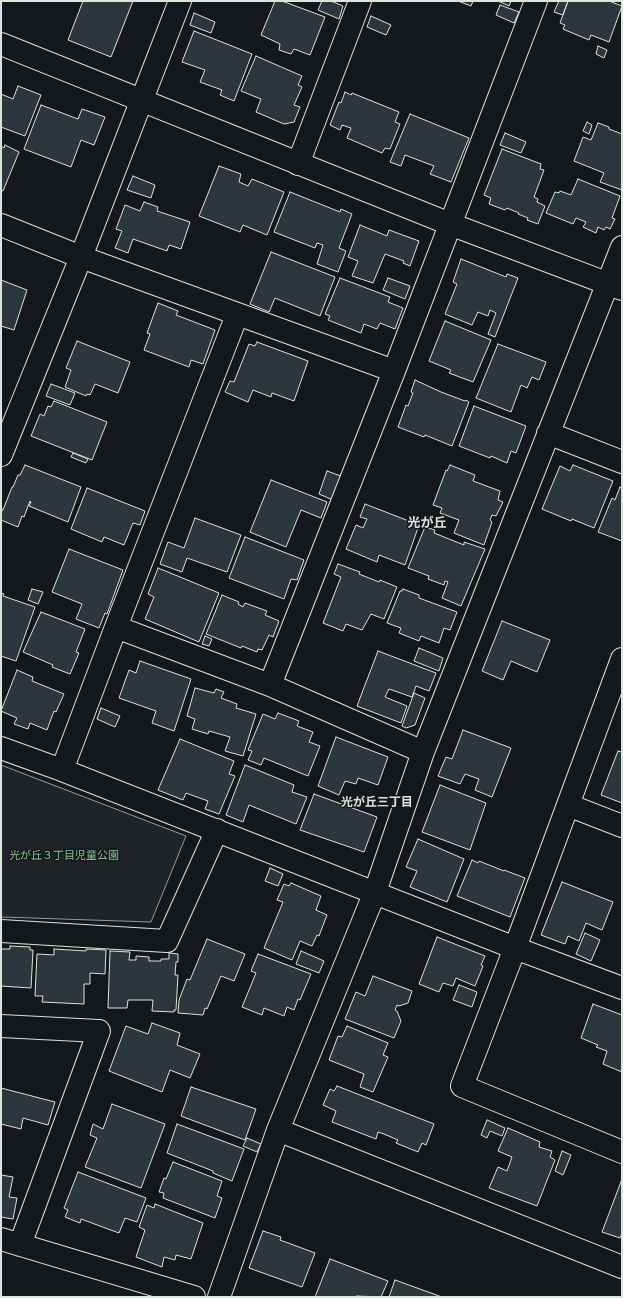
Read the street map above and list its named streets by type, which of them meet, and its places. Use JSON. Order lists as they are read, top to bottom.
{
  "districts": ["光が丘", "光が丘三丁目"],
  "parks": ["光が丘３丁目児童公園"]
}
